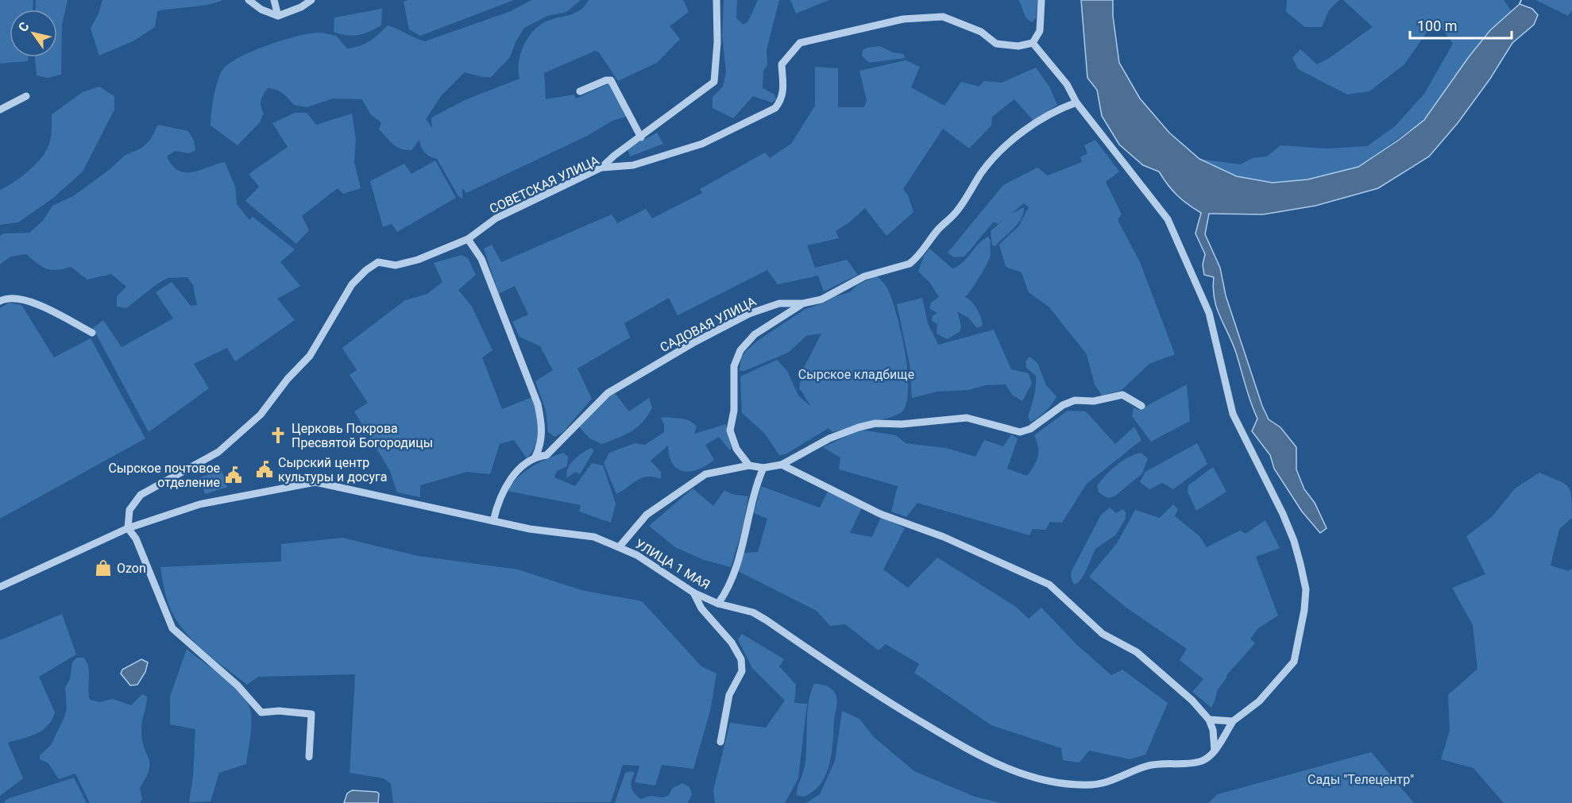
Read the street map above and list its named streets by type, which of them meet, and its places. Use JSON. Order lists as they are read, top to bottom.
{
  "streets": {
    "street": ["СОВЕТСКАЯ УЛИЦА", "САДОВАЯ УЛИЦА", "УЛИЦА 1 МАЯ"]
  },
  "crossings": [
    ["СОВЕТСКАЯ УЛИЦА", "УЛИЦА 1 МАЯ"],
    ["САДОВАЯ УЛИЦА", "УЛИЦА 1 МАЯ"]
  ],
  "parks": ["Сырское кладбище", "Сады \"Телецентр\""],
  "places": {
    "church": ["Церковь Покрова Пресвятой Богородицы"],
    "public building": ["Сырский центр культуры и досуга", "Сырское почтовое отделение"],
    "shop": ["Ozon"]
  },
  "scale_bar": "100 m",
  "north": "top left"
}
